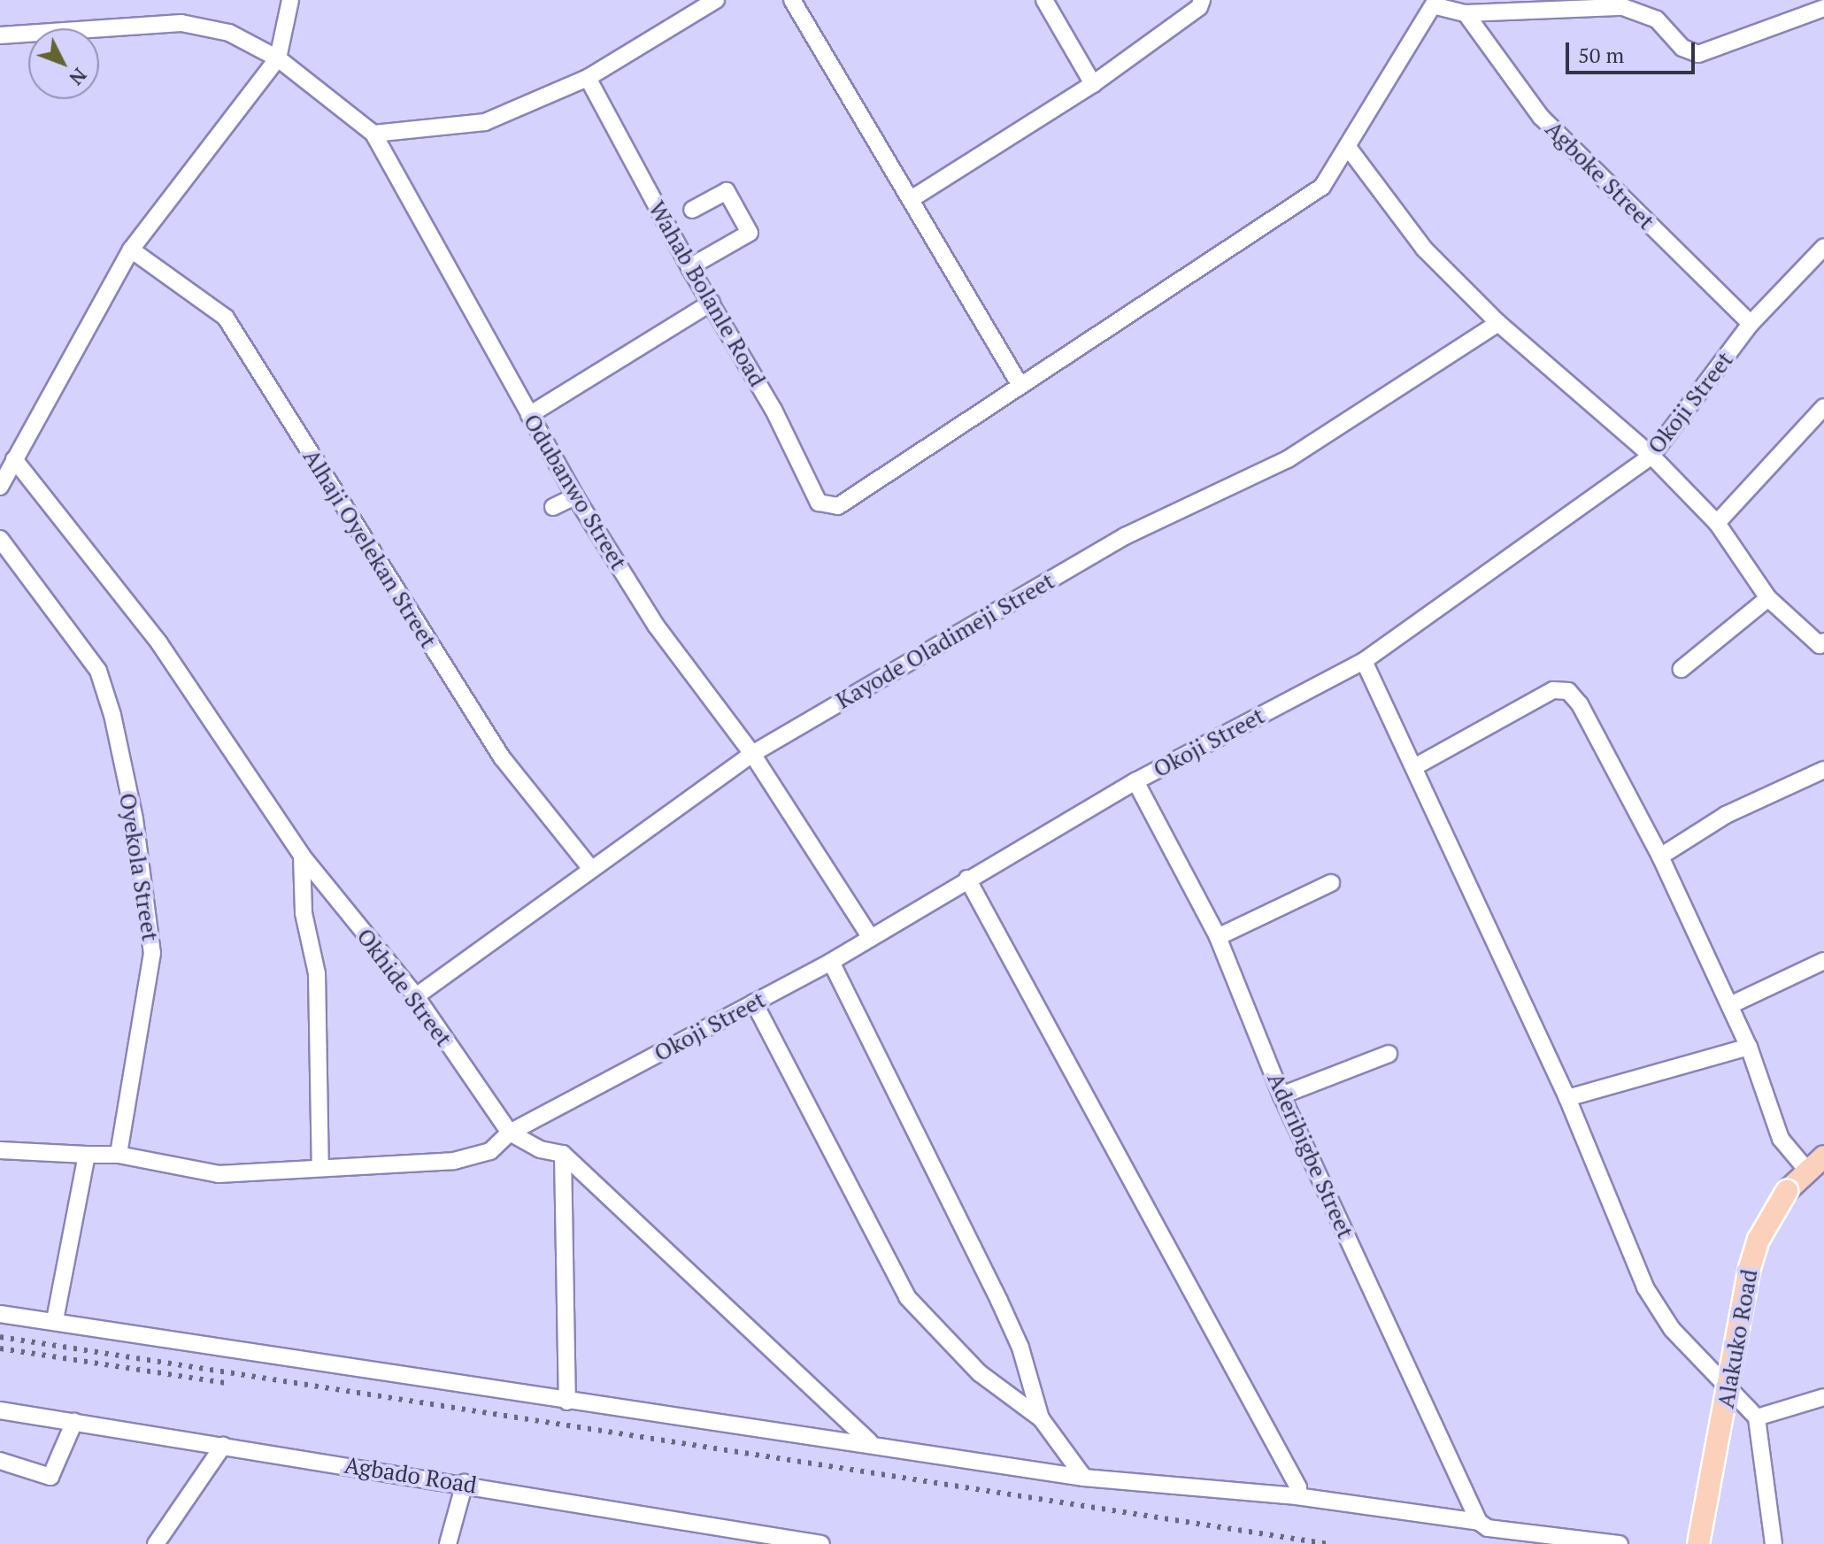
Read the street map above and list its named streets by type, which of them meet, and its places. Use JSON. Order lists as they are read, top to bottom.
{
  "streets": {
    "main road": ["Alakuko Road"],
    "street": [
      "Agboke Street",
      "Wahab Bolanle Road",
      "Okoji Street",
      "Odubanwo Street",
      "Alhaji Oyelekan Street",
      "Kayode Oladimeji Street",
      "Oyekola Street",
      "Okhide Street",
      "Aderibigbe Street",
      "Agbado Road"
    ]
  },
  "crossings": [
    ["Agboke Street", "Okoji Street"],
    ["Okoji Street", "Odubanwo Street"],
    ["Okoji Street", "Oyekola Street"],
    ["Okoji Street", "Okhide Street"],
    ["Okoji Street", "Aderibigbe Street"],
    ["Odubanwo Street", "Kayode Oladimeji Street"],
    ["Alhaji Oyelekan Street", "Kayode Oladimeji Street"],
    ["Kayode Oladimeji Street", "Okhide Street"]
  ],
  "scale_bar": "50 m",
  "north": "bottom right"
}
